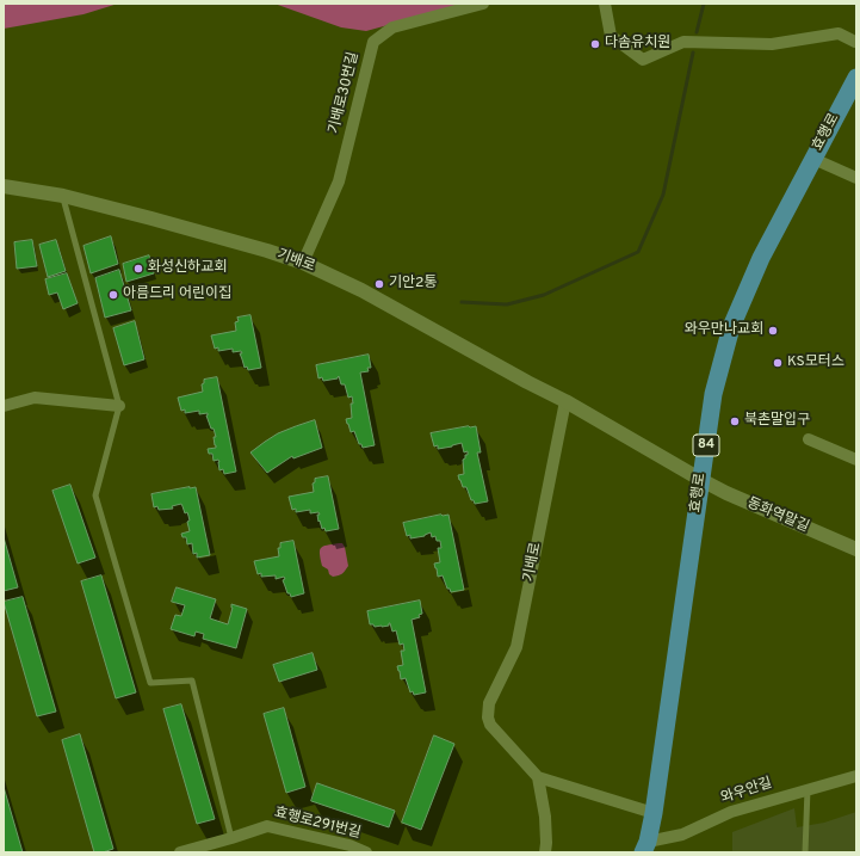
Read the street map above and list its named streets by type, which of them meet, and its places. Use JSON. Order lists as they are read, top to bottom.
{
  "streets": {
    "main road": ["효행로", "84"],
    "street": [
      "기배로30번길",
      "기배로",
      "동화역말길",
      "와우안길",
      "효행로291번길"
    ]
  },
  "crossings": [
    ["기배로30번길", "기배로"],
    ["효행로", "기배로"],
    ["효행로", "동화역말길"],
    ["효행로", "와우안길"],
    ["기배로", "동화역말길"]
  ],
  "places": [
    "다솜유치원",
    "화성신하교회",
    "기안2통",
    "아름드리 어린이집",
    "와우만나교회",
    "KS모터스",
    "북촌말입구"
  ]
}
